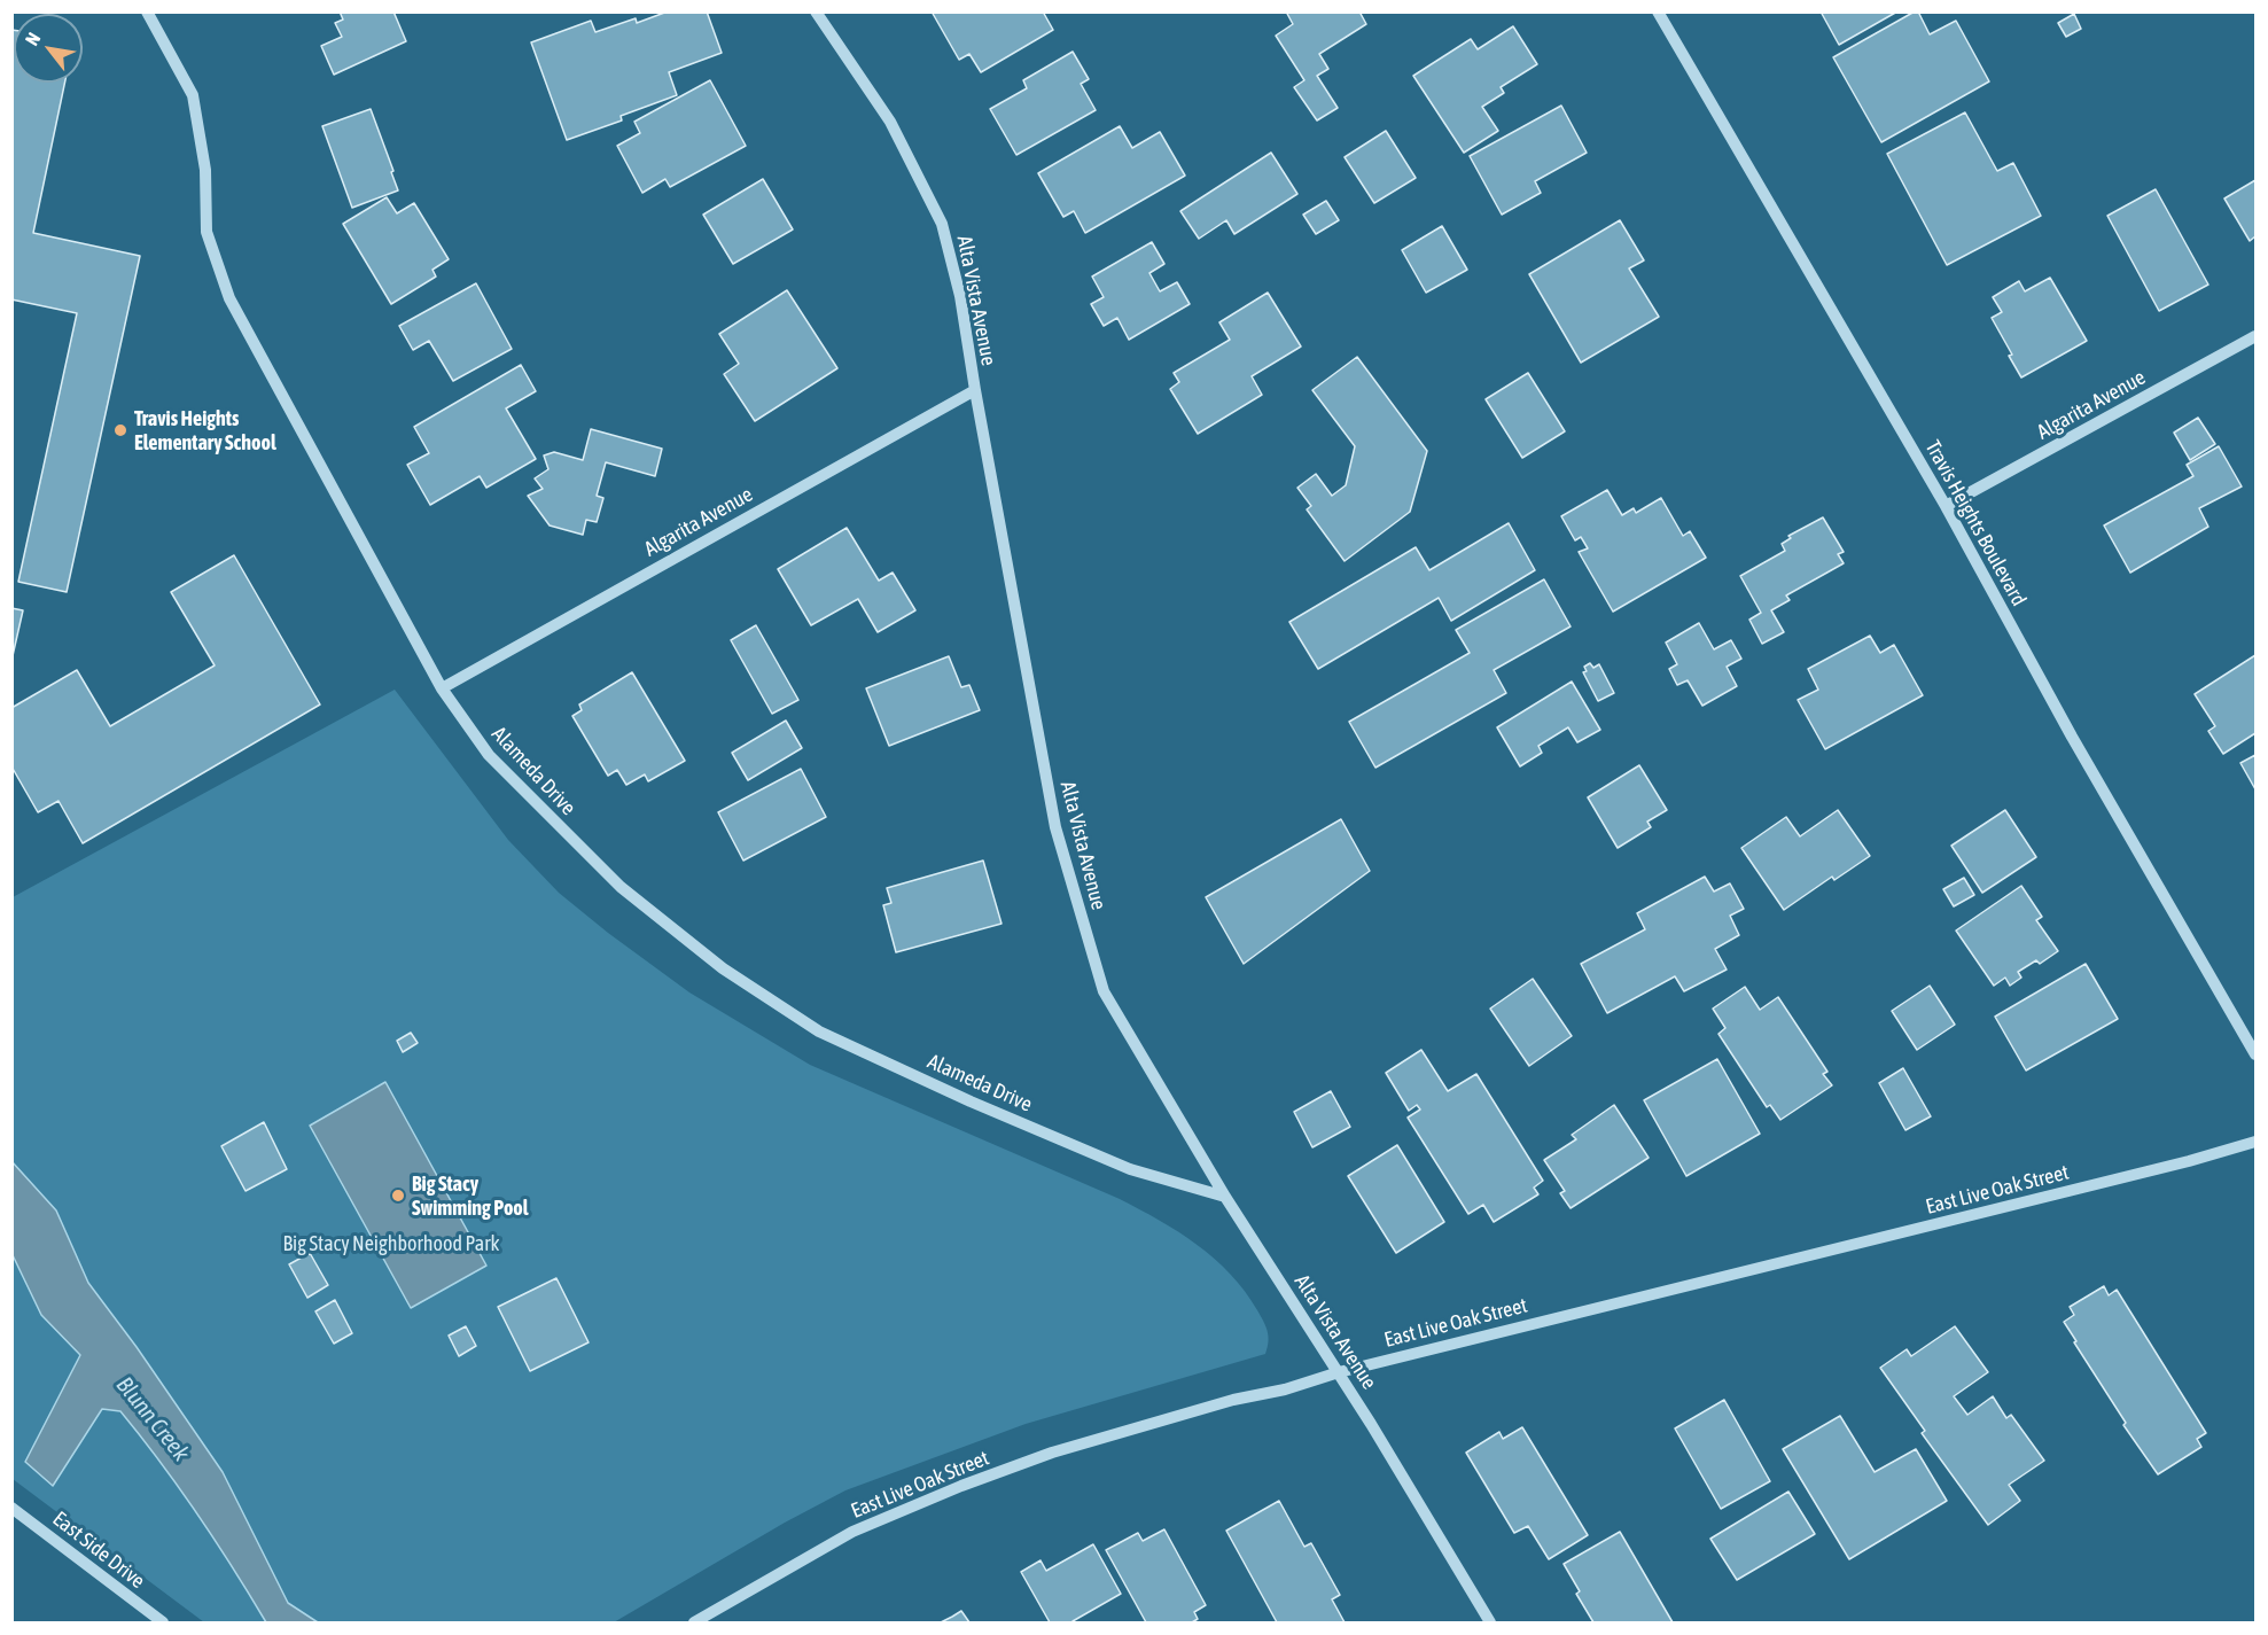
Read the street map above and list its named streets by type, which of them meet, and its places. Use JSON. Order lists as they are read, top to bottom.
{
  "streets": {
    "street": [
      "Alta Vista Avenue",
      "Algarita Avenue",
      "Travis Heights Boulevard",
      "Alameda Drive",
      "East Live Oak Street",
      "East Side Drive"
    ]
  },
  "crossings": [
    ["Alta Vista Avenue", "Algarita Avenue"],
    ["Alta Vista Avenue", "Alameda Drive"],
    ["Alta Vista Avenue", "East Live Oak Street"],
    ["Algarita Avenue", "Travis Heights Boulevard"],
    ["Algarita Avenue", "Alameda Drive"]
  ],
  "water": ["Blunn Creek"],
  "parks": ["Big Stacy Neighborhood Park"],
  "places": ["Travis Heights Elementary School", "Big Stacy Swimming Pool"],
  "north": "top left"
}
